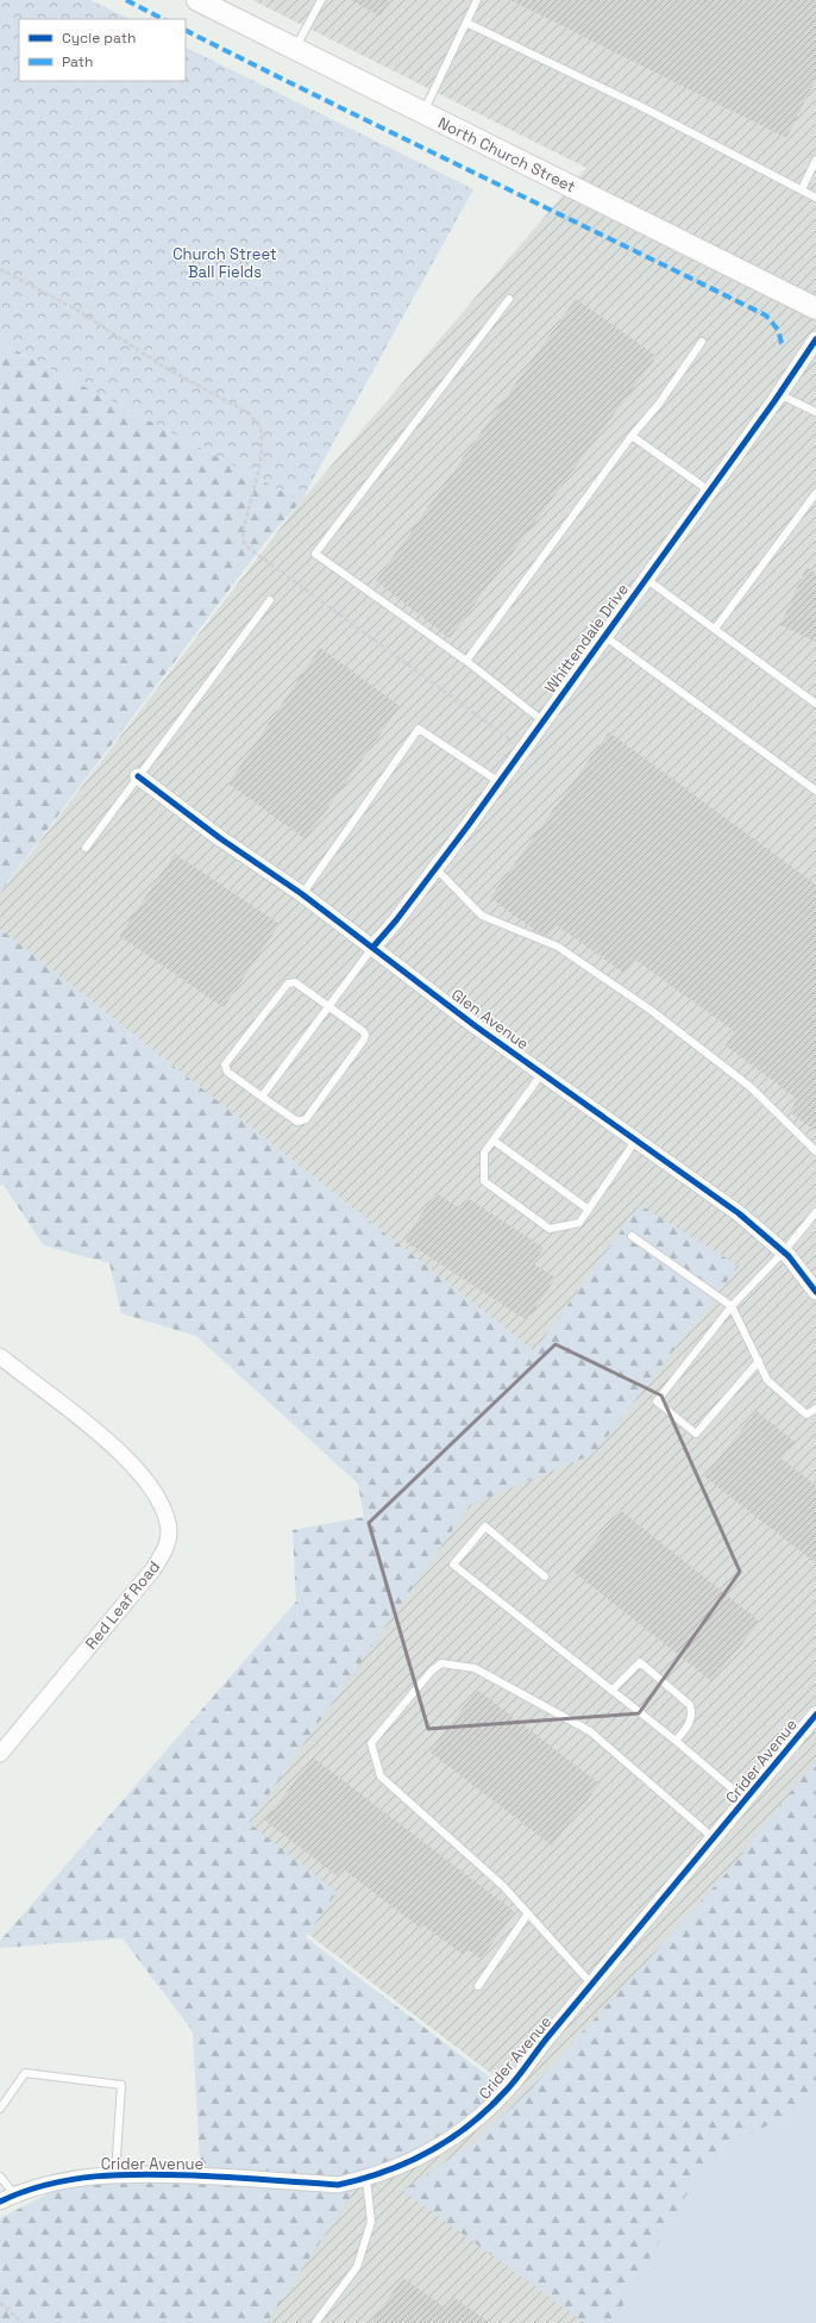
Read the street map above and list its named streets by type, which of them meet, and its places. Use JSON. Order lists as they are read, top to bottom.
{
  "streets": {
    "main road": ["North Church Street"],
    "street": [
      "Whittendale Drive",
      "Glen Avenue",
      "Red Leaf Road",
      "Crider Avenue"
    ]
  },
  "crossings": [
    ["Whittendale Drive", "Glen Avenue"]
  ],
  "parks": ["Church Street Ball Fields"],
  "legend": ["Cycle path", "Path"]
}
